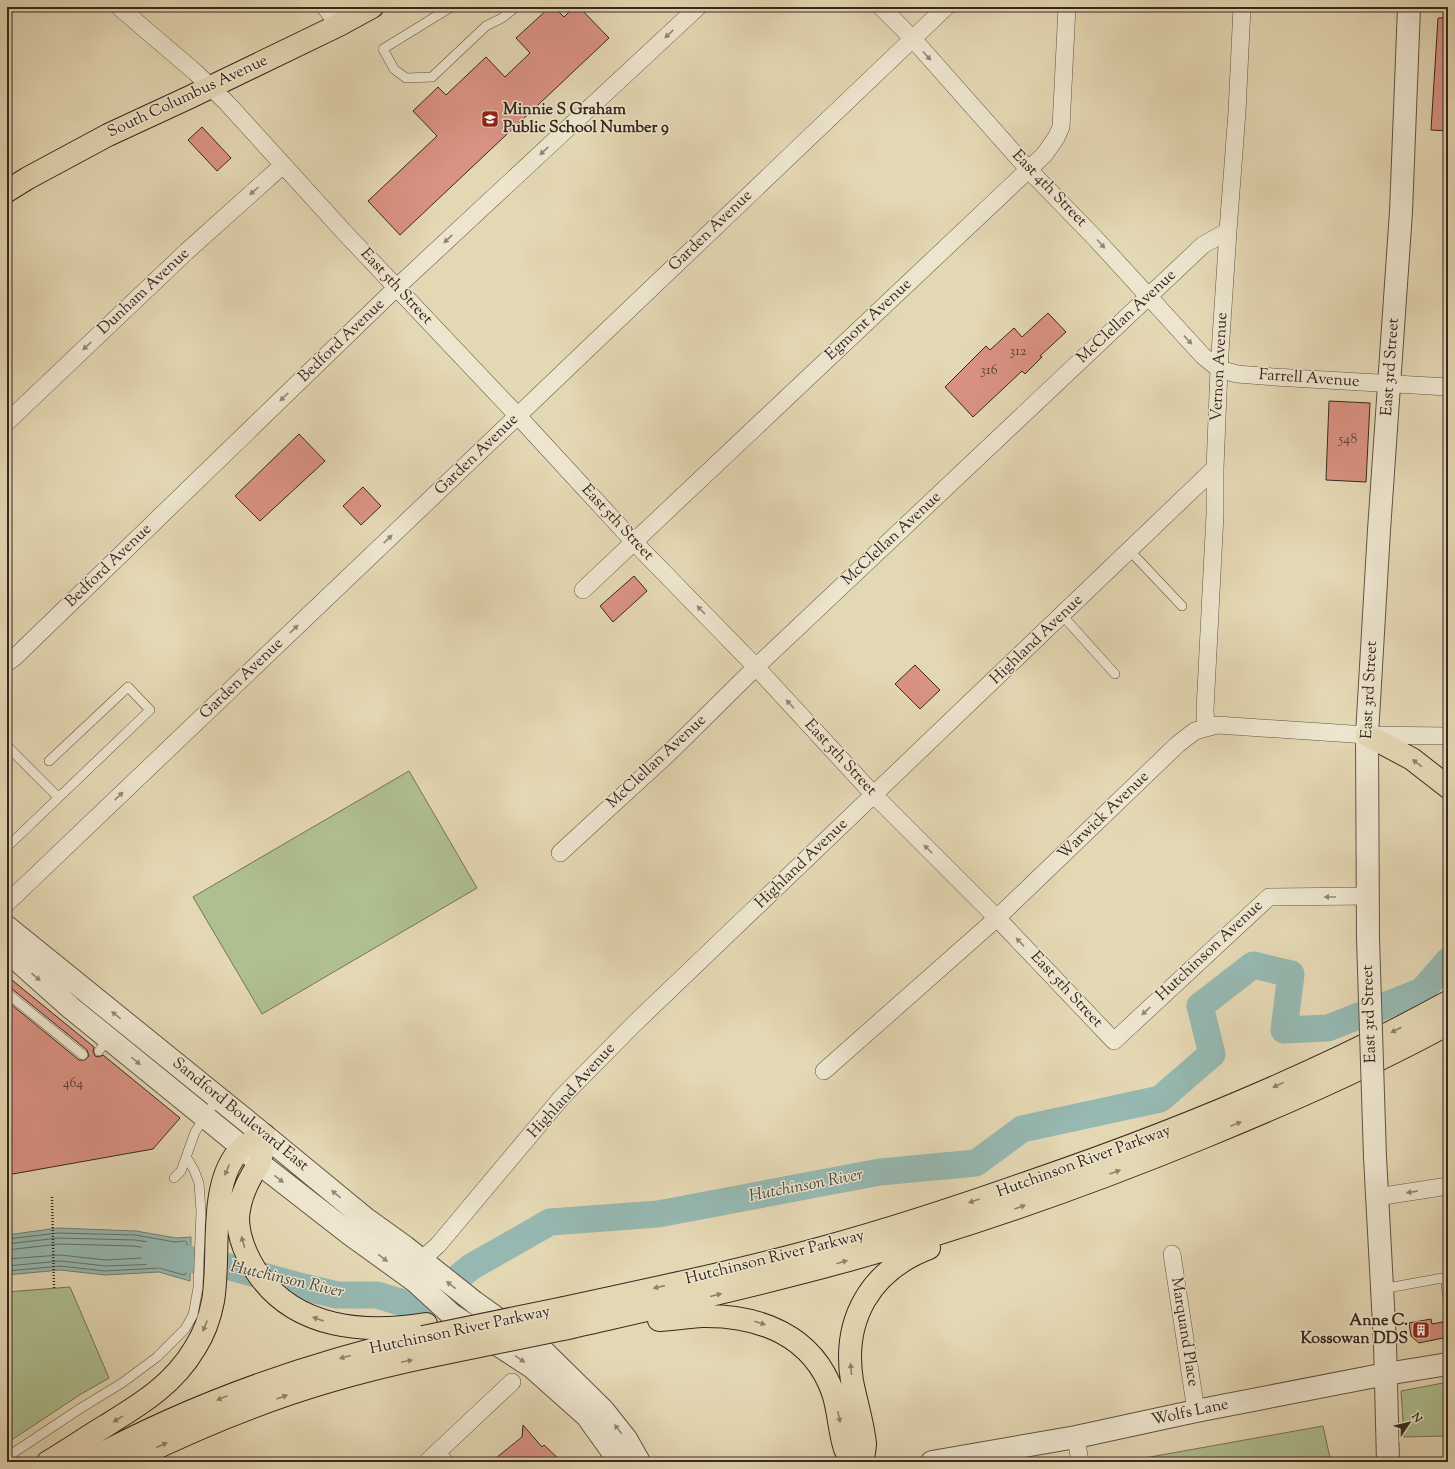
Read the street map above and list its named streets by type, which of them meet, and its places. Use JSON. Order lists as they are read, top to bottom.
{
  "streets": {
    "main road": ["South Columbus Avenue", "Hutchinson River Parkway"],
    "street": [
      "East 4th Street",
      "Garden Avenue",
      "East 5th Street",
      "Dunham Avenue",
      "McClellan Avenue",
      "Egmont Avenue",
      "Bedford Avenue",
      "Vernon Avenue",
      "East 3rd Street",
      "Farrell Avenue",
      "Highland Avenue",
      "Warwick Avenue",
      "Hutchinson Avenue",
      "Sandford Boulevard East",
      "Marquand Place",
      "Wolfs Lane"
    ]
  },
  "crossings": [
    ["South Columbus Avenue", "East 5th Street"],
    ["East 4th Street", "Garden Avenue"],
    ["East 4th Street", "McClellan Avenue"],
    ["East 4th Street", "Egmont Avenue"],
    ["East 4th Street", "Vernon Avenue"],
    ["East 4th Street", "Farrell Avenue"],
    ["Garden Avenue", "East 5th Street"],
    ["East 5th Street", "Dunham Avenue"],
    ["East 5th Street", "McClellan Avenue"],
    ["East 5th Street", "Egmont Avenue"],
    ["East 5th Street", "Bedford Avenue"],
    ["East 5th Street", "Highland Avenue"],
    ["East 5th Street", "Warwick Avenue"],
    ["East 5th Street", "Hutchinson Avenue"],
    ["McClellan Avenue", "Vernon Avenue"],
    ["Vernon Avenue", "Farrell Avenue"],
    ["Vernon Avenue", "Highland Avenue"],
    ["Vernon Avenue", "Warwick Avenue"],
    ["East 3rd Street", "Farrell Avenue"],
    ["East 3rd Street", "Warwick Avenue"],
    ["East 3rd Street", "Hutchinson Avenue"],
    ["East 3rd Street", "Wolfs Lane"],
    ["Highland Avenue", "Sandford Boulevard East"],
    ["Marquand Place", "Wolfs Lane"]
  ],
  "one_way": [
    "East 4th Street",
    "Garden Avenue",
    "East 5th Street",
    "Dunham Avenue",
    "Bedford Avenue",
    "Hutchinson Avenue"
  ],
  "water": ["Hutchinson River"],
  "places": {
    "school or university": ["Minnie S Graham Public School Number 9"],
    "building": ["Anne C. Kossowan DDS"]
  },
  "house_numbers": [
    "312",
    "316",
    "548",
    "464"
  ],
  "north": "top right"
}
